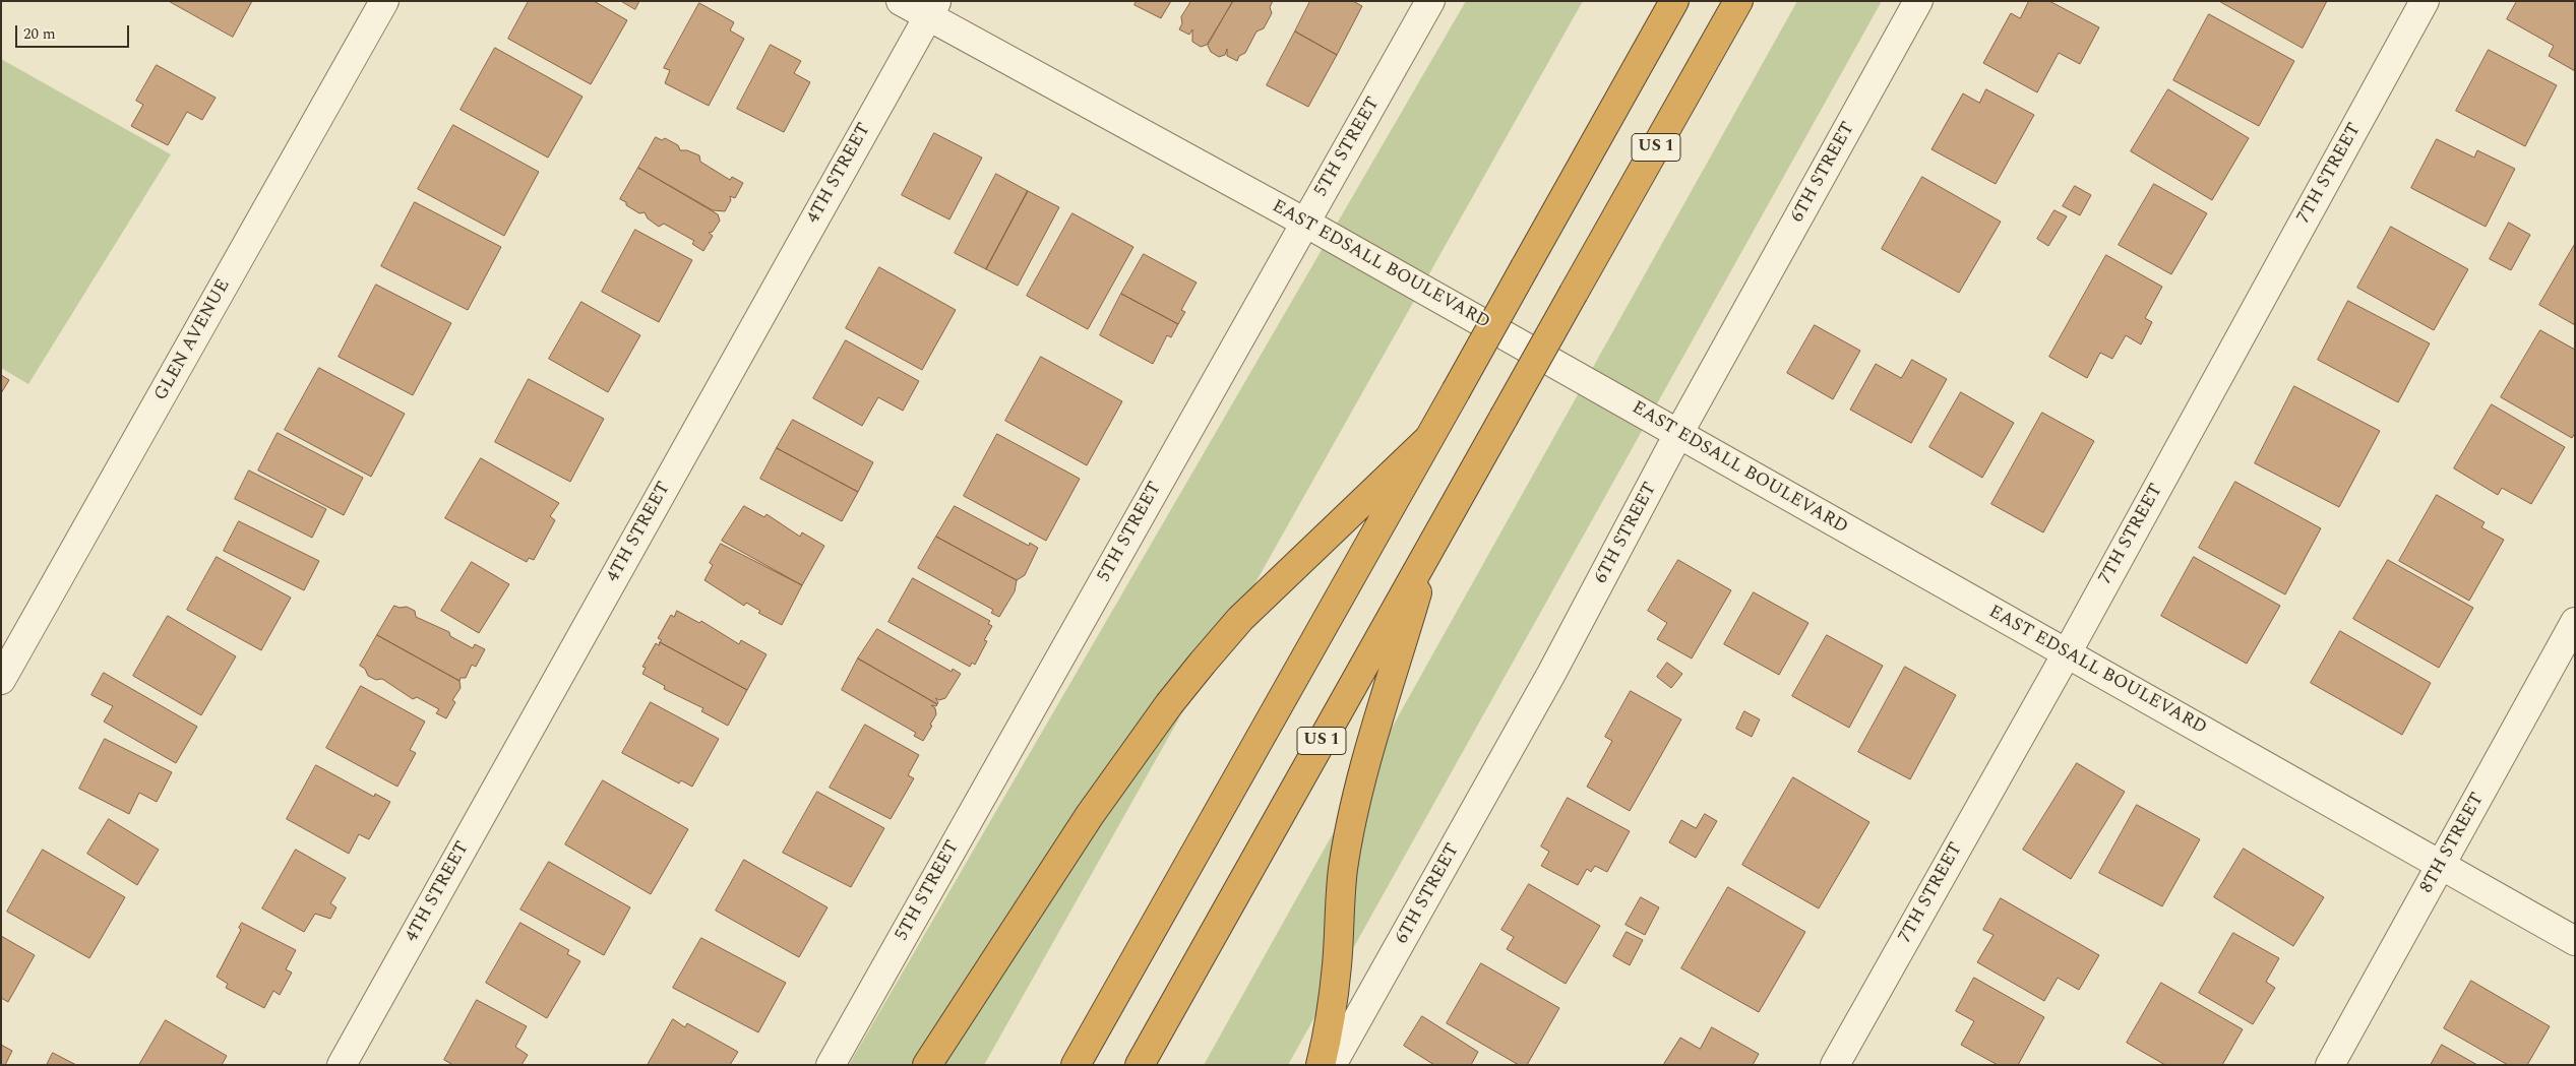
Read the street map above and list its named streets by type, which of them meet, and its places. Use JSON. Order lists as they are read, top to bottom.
{
  "streets": {
    "highway": ["US 1"],
    "street": [
      "5TH STREET",
      "6TH STREET",
      "4TH STREET",
      "7TH STREET",
      "EAST EDSALL BOULEVARD",
      "GLEN AVENUE",
      "8TH STREET"
    ]
  },
  "crossings": [
    ["5TH STREET", "EAST EDSALL BOULEVARD"],
    ["6TH STREET", "EAST EDSALL BOULEVARD"],
    ["4TH STREET", "EAST EDSALL BOULEVARD"],
    ["7TH STREET", "EAST EDSALL BOULEVARD"],
    ["EAST EDSALL BOULEVARD", "8TH STREET"]
  ],
  "scale_bar": "20 m"
}
